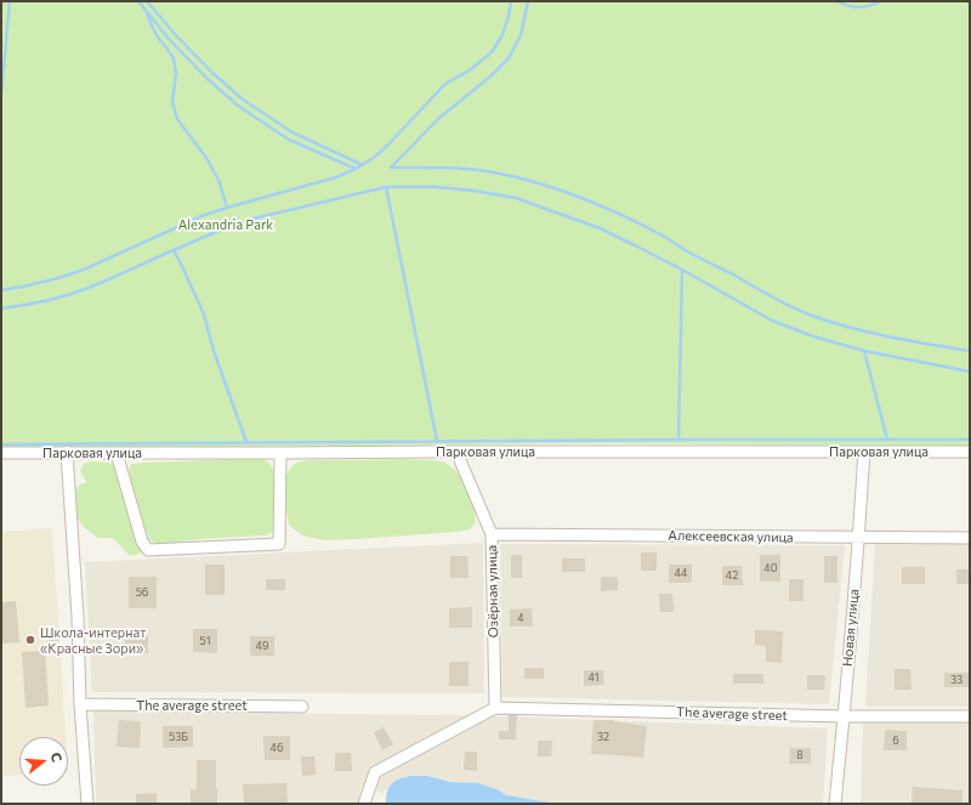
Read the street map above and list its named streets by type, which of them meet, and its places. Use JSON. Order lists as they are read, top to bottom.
{
  "streets": {
    "street": [
      "Парковая улица",
      "Алексеевская улица",
      "Озёрная улица",
      "Новая улица",
      "The average street"
    ]
  },
  "crossings": [
    ["Парковая улица", "Озёрная улица"],
    ["Парковая улица", "Новая улица"],
    ["Алексеевская улица", "Озёрная улица"],
    ["Алексеевская улица", "Новая улица"],
    ["Озёрная улица", "The average street"],
    ["Новая улица", "The average street"]
  ],
  "parks": ["Alexandria Park"],
  "places": ["Школа-интернат «Красные Зори»"],
  "house_numbers": [
    "40",
    "44",
    "42",
    "56",
    "4",
    "51",
    "49",
    "41",
    "33",
    "53Б",
    "32",
    "6",
    "46",
    "8"
  ],
  "north": "right"
}
